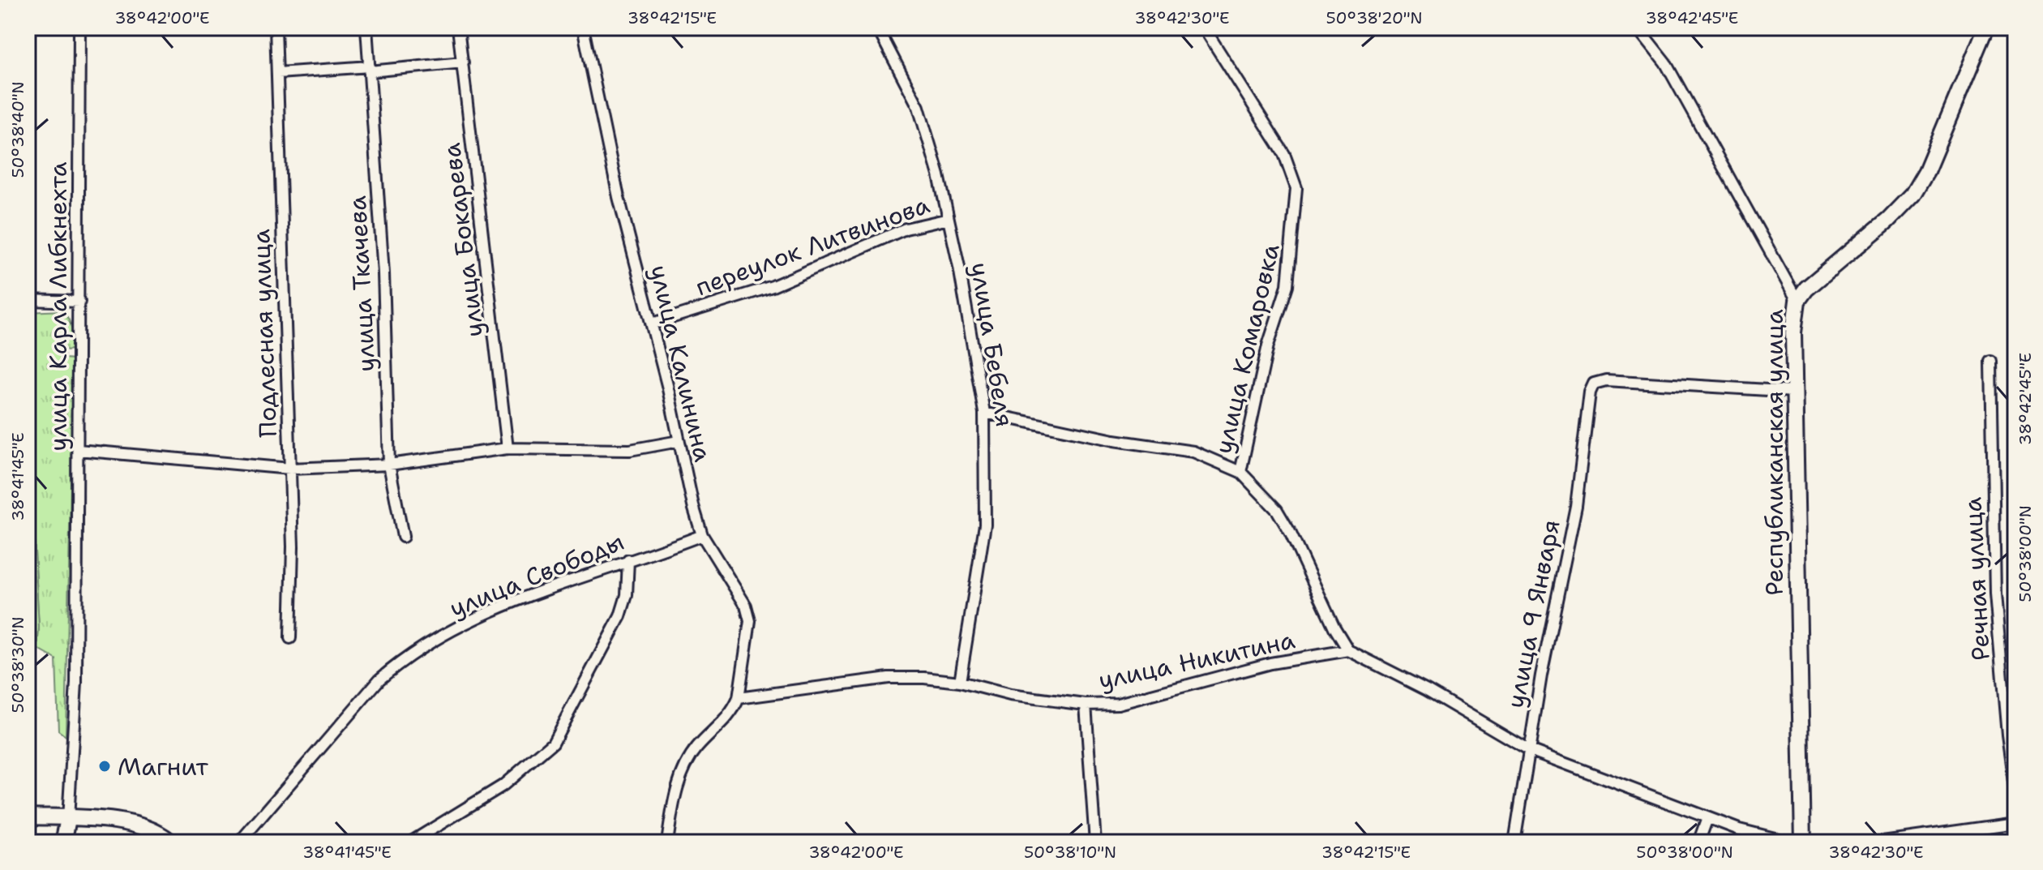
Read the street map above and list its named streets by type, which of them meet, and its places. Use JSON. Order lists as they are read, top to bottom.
{
  "streets": {
    "street": [
      "улица Бокарева",
      "переулок Литвинова",
      "улица Ткачева",
      "улица Карла Либкнехта",
      "Подлесная улица",
      "улица Бебеля",
      "улица Комаровка",
      "улица Калинина",
      "Республиканская улица",
      "улица Свободы",
      "Речная улица",
      "улица 9 Января",
      "улица Никитина"
    ]
  },
  "crossings": [
    ["переулок Литвинова", "улица Бебеля"],
    ["переулок Литвинова", "улица Калинина"],
    ["улица Бебеля", "улица Никитина"],
    ["улица Калинина", "улица Свободы"],
    ["улица Калинина", "улица Никитина"],
    ["Республиканская улица", "улица 9 Января"]
  ],
  "places": ["Магнит"],
  "coordinates": [
    "38°42'00\"E",
    "38°42'15\"E",
    "38°42'30\"E",
    "50°38'20\"N",
    "38°42'45\"E",
    "50°38'40\"N",
    "38°41'45\"E",
    "50°38'00\"N",
    "50°38'30\"N",
    "50°38'10\"N"
  ]
}
